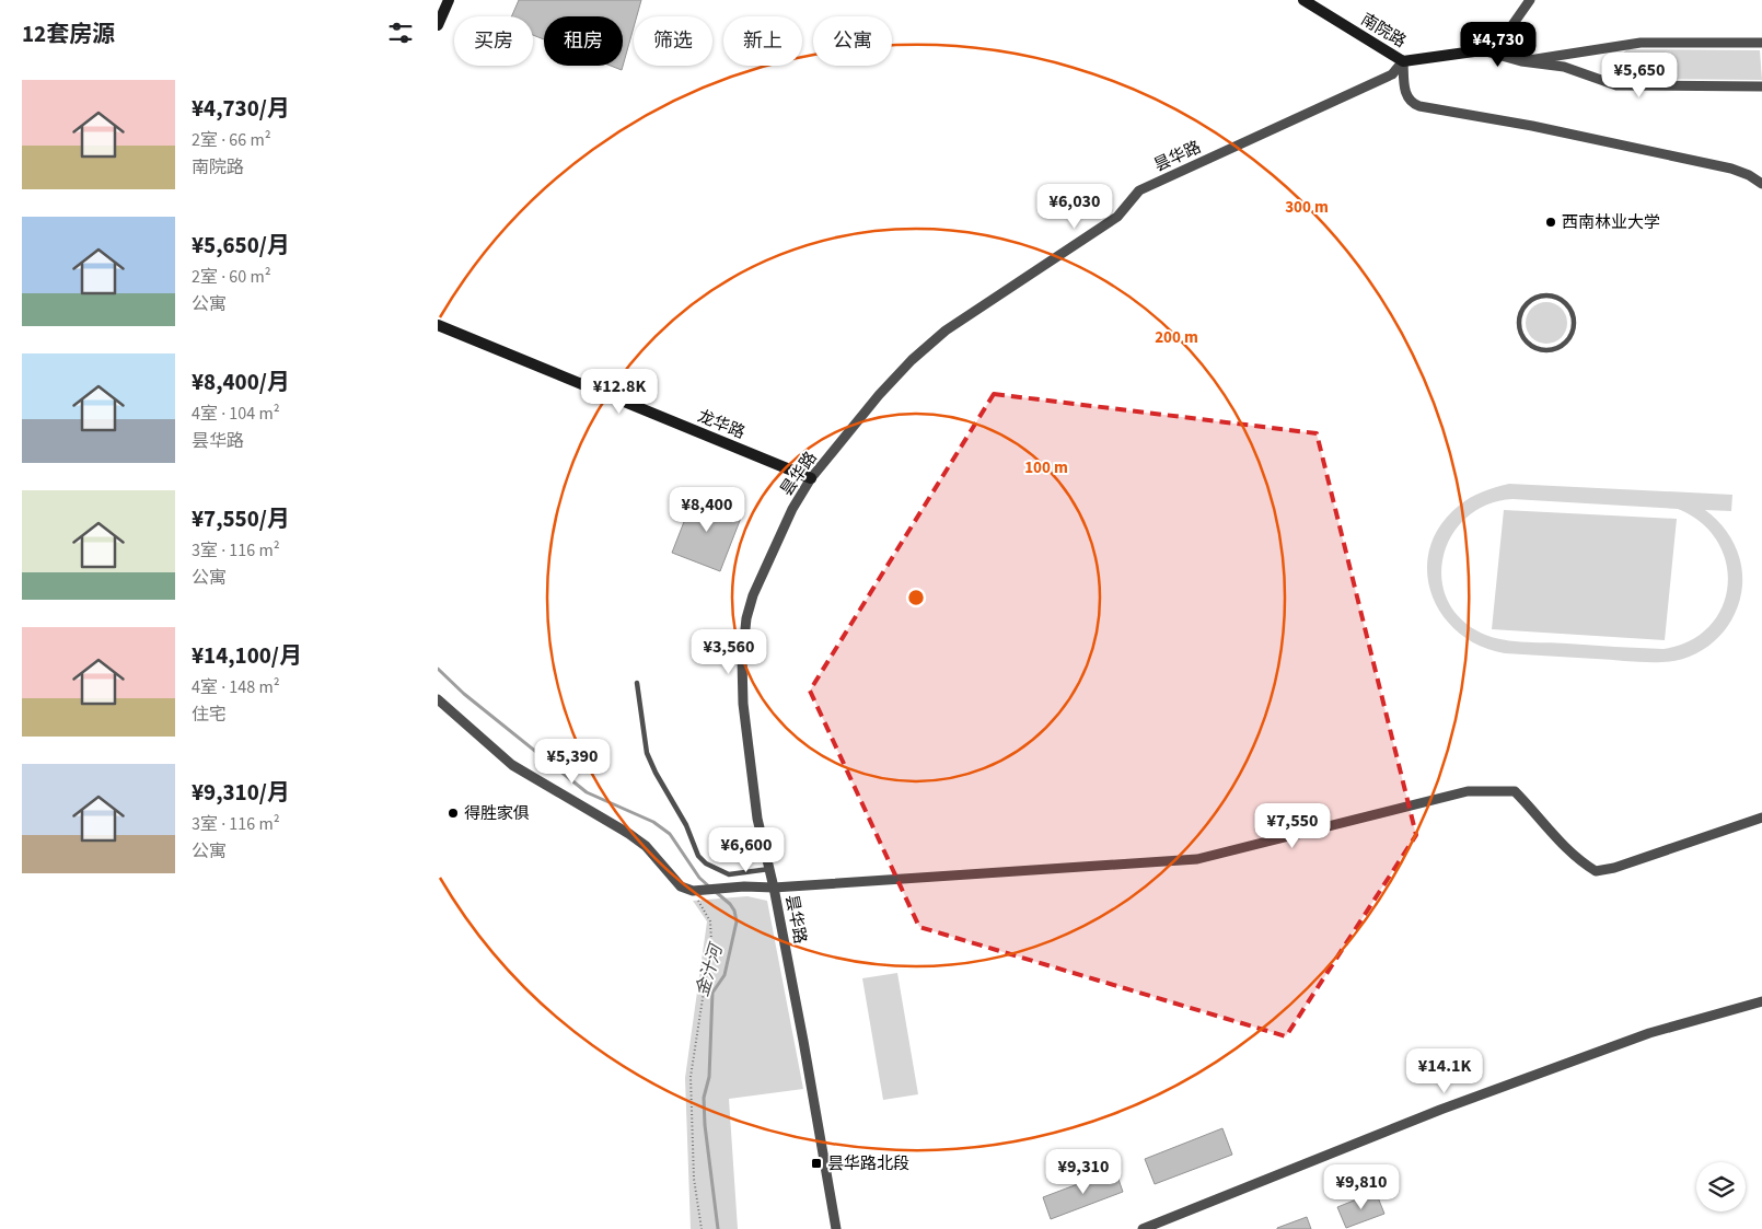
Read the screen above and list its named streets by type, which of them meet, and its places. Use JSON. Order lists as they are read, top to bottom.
{
  "streets": {
    "street": ["南院路", "昙华路", "龙华路"]
  },
  "crossings": [
    ["南院路", "昙华路"],
    ["昙华路", "龙华路"]
  ],
  "water": ["金汁河"],
  "places": {
    "other": ["西南林业大学", "得胜家俱"],
    "transit": ["昙华路北段"]
  },
  "page": {
    "heading": "12套房源",
    "chip": [
      "买房",
      "租房",
      "筛选",
      "新上",
      "公寓"
    ],
    "price": [
      "¥4,730",
      "¥5,650",
      "¥6,030",
      "¥12.8K",
      "¥8,400",
      "¥3,560",
      "¥5,390",
      "¥7,550",
      "¥6,600",
      "¥14.1K",
      "¥9,310",
      "¥9,810"
    ],
    "list": [
      {
        "name": "¥4,730/月",
        "note": "2室 · 66 m² · 南院路"
      },
      {
        "name": "¥5,650/月",
        "note": "2室 · 60 m² · 公寓"
      },
      {
        "name": "¥8,400/月",
        "note": "4室 · 104 m² · 昙华路"
      },
      {
        "name": "¥7,550/月",
        "note": "3室 · 116 m² · 公寓"
      },
      {
        "name": "¥14,100/月",
        "note": "4室 · 148 m² · 住宅"
      },
      {
        "name": "¥9,310/月",
        "note": "3室 · 116 m² · 公寓"
      }
    ]
  },
  "rings": ["300 m", "200 m", "100 m"]
}
